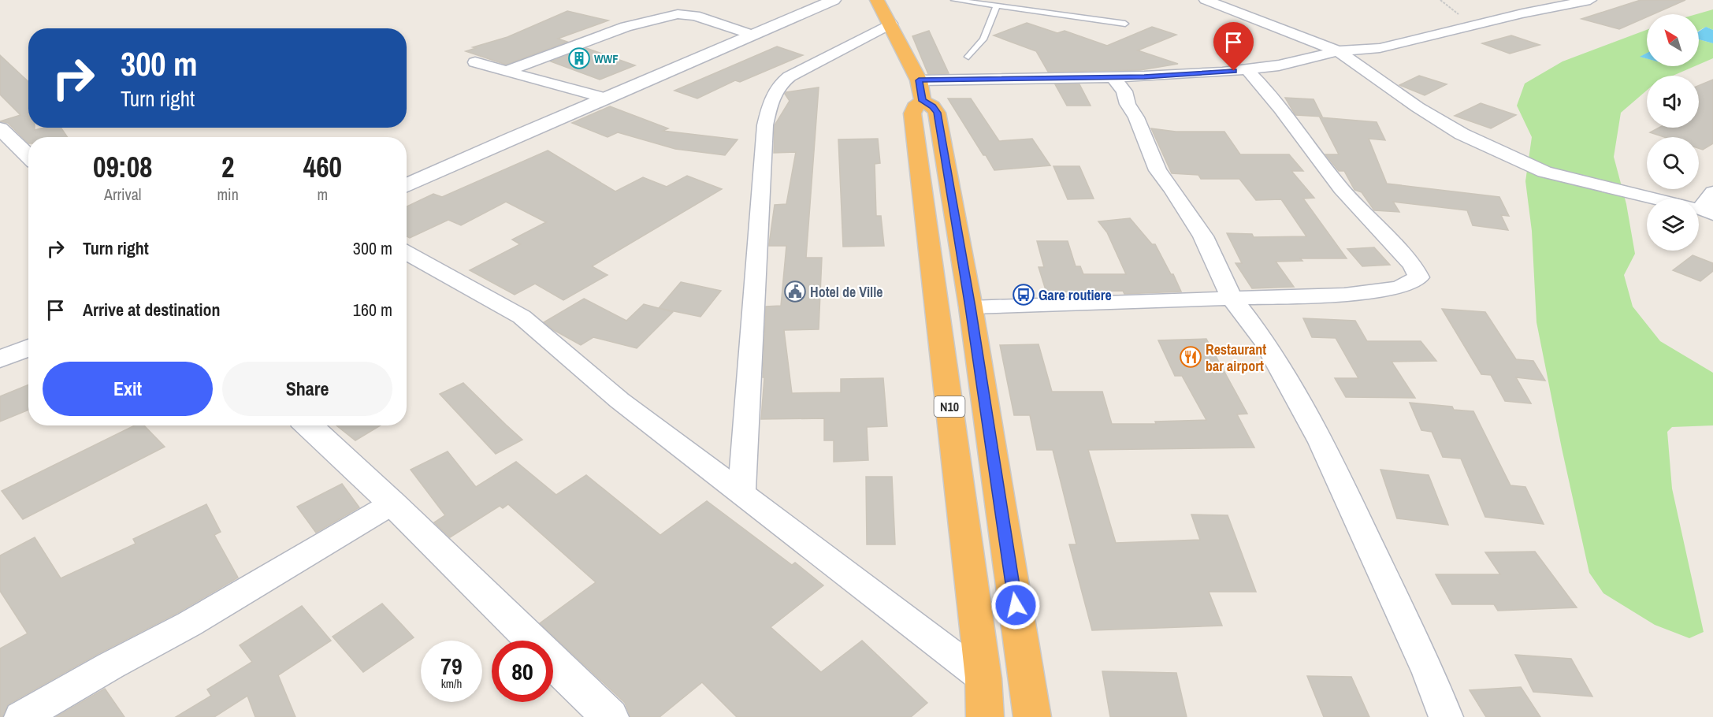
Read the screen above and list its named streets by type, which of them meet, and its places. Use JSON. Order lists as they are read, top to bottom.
{
  "streets": {
    "highway": ["N10"]
  },
  "places": {
    "building": ["WWF"],
    "public building": ["Hotel de Ville"],
    "bus stop": ["Gare routiere"],
    "restaurant": ["Restaurant bar airport"]
  },
  "north": "top left",
  "page": {
    "turn": ["300 m", "Turn right"],
    "eta": [
      "09:08",
      "Arrival",
      "2",
      "min",
      "460",
      "m"
    ],
    "list": [
      {
        "name": "Turn right",
        "value": "300 m"
      },
      {
        "name": "Arrive at destination",
        "value": "160 m"
      }
    ],
    "buttons": ["Exit", "Share"],
    "speed": "79 km/h",
    "limit": "80"
  }
}
